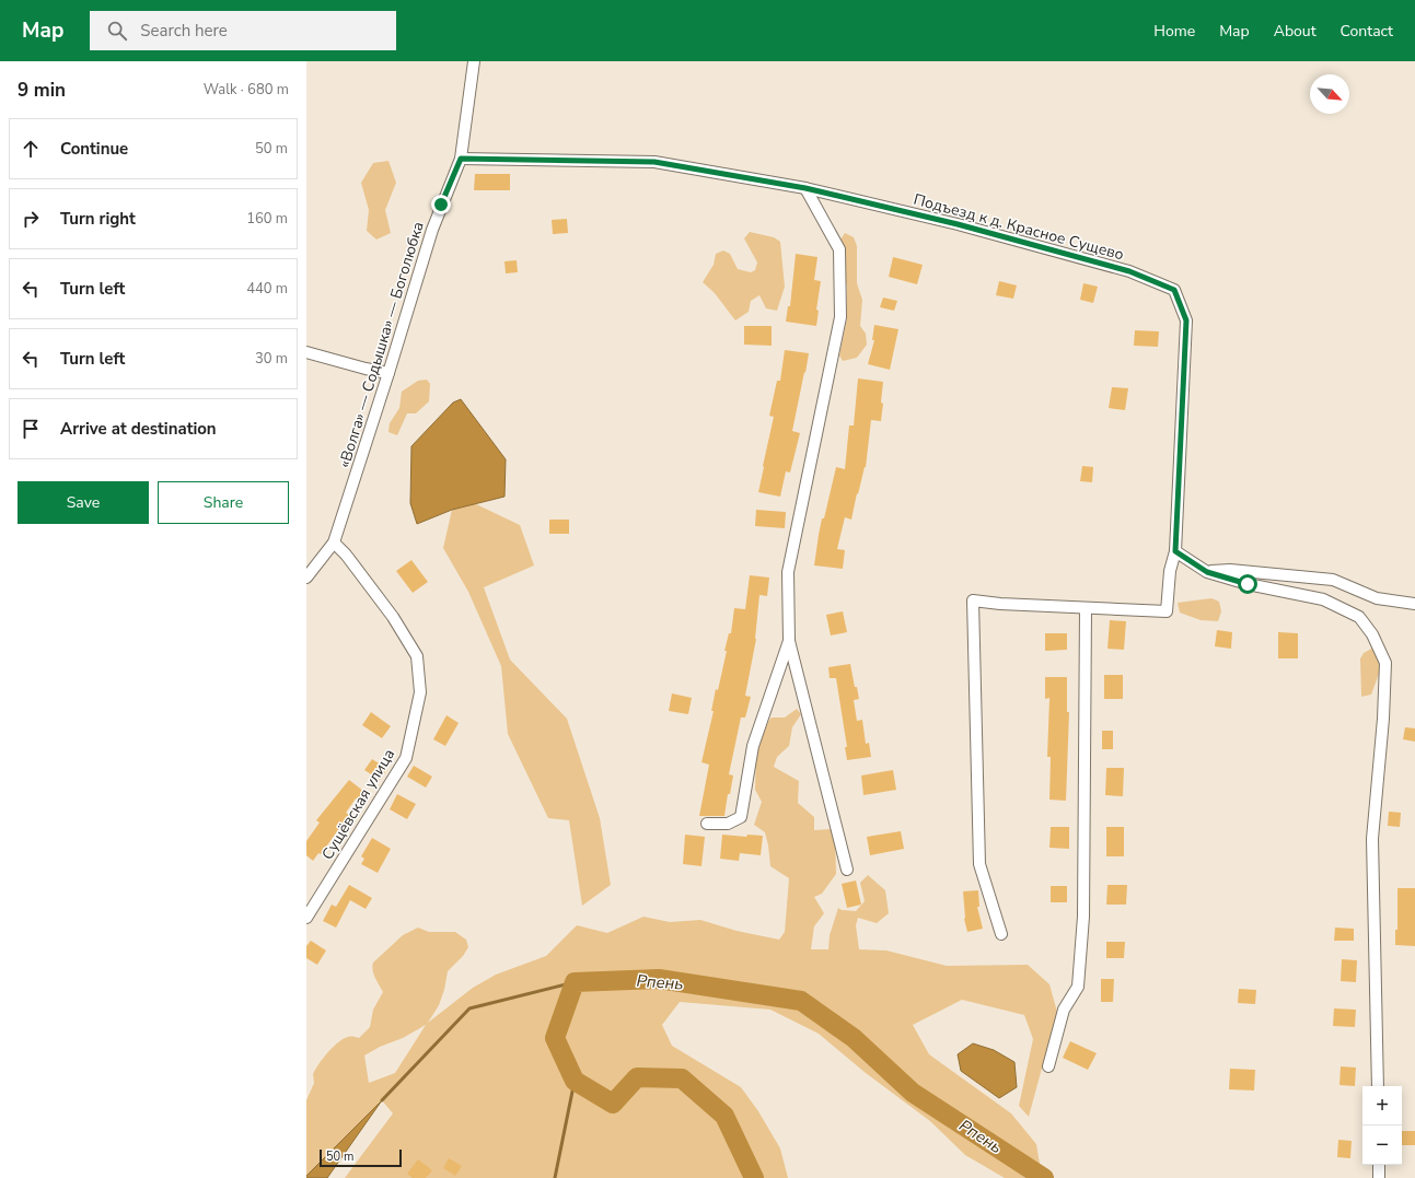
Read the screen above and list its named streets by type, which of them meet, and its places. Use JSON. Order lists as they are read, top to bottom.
{
  "streets": {
    "street": ["Подъезд к д. Красное Сущево", "«Волга» — Содышка» — Боголюбка", "Сущёвская улица"]
  },
  "crossings": [
    ["Подъезд к д. Красное Сущево", "«Волга» — Содышка» — Боголюбка"],
    ["«Волга» — Содышка» — Боголюбка", "Сущёвская улица"]
  ],
  "water": ["Рпень"],
  "scale_bar": "50 m",
  "north": "bottom right",
  "page": {
    "header": "Map",
    "search": "Search here",
    "nav": [
      "Home",
      "Map",
      "About",
      "Contact"
    ],
    "heading": ["9 min", "Walk · 680 m"],
    "list": [
      ["Continue", "50 m"],
      ["Turn right", "160 m"],
      ["Turn left", "440 m"],
      ["Turn left", "30 m"],
      "Arrive at destination"
    ],
    "buttons": ["Save", "Share"],
    "map_buttons": ["+", "−"],
    "scale": "50 m"
  }
}
